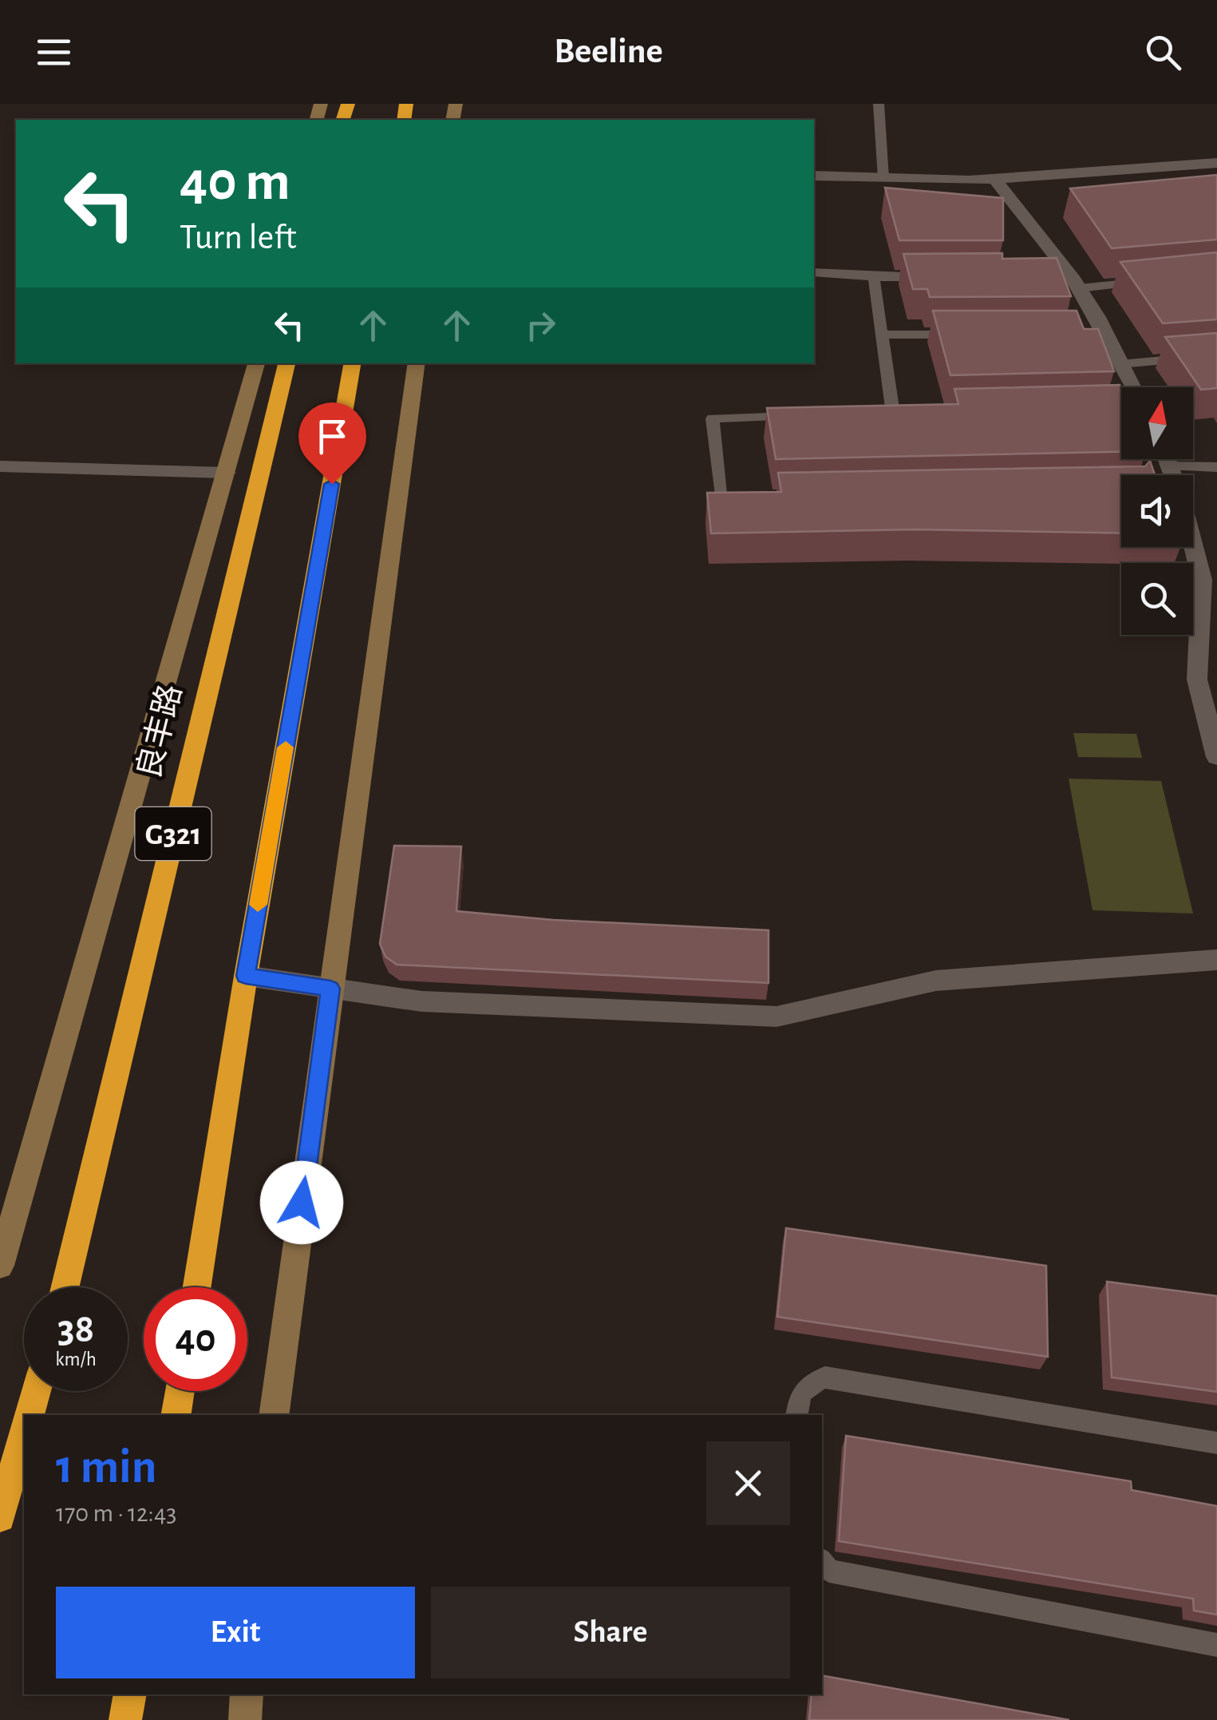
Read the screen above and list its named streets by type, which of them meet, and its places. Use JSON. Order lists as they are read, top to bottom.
{
  "streets": {
    "highway": ["良丰路", "G321"]
  },
  "north": "top",
  "page": {
    "header": "Beeline",
    "turn": ["40 m", "Turn left"],
    "speed": "38 km/h",
    "limit": "40",
    "heading": ["1 min", "170 m · 12:43"],
    "buttons": ["Exit", "Share"]
  }
}
